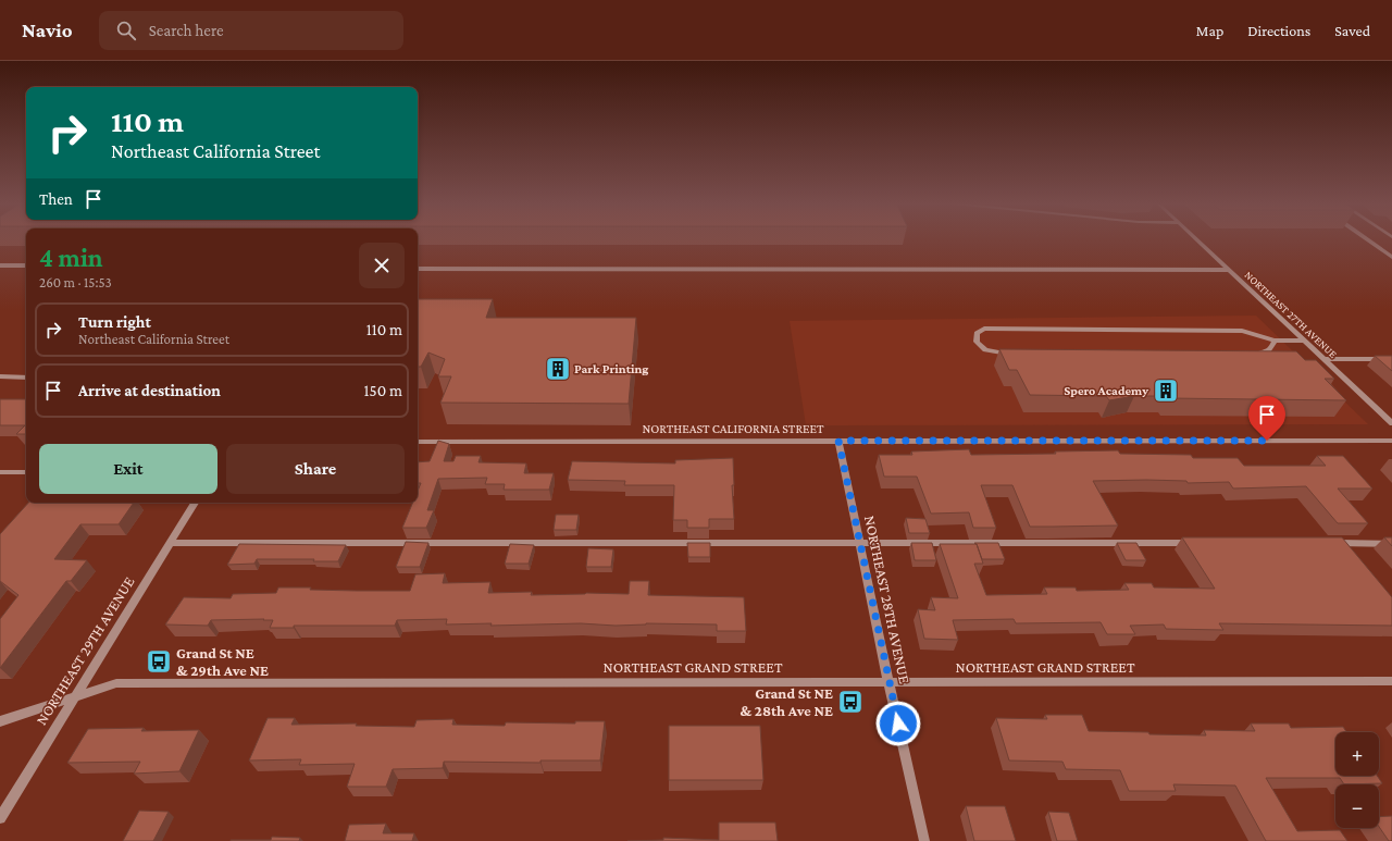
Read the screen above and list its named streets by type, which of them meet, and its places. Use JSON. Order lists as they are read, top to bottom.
{
  "streets": {
    "street": [
      "NORTHEAST 27TH AVENUE",
      "NORTHEAST CALIFORNIA STREET",
      "NORTHEAST 28TH AVENUE",
      "NORTHEAST 29TH AVENUE",
      "NORTHEAST GRAND STREET"
    ]
  },
  "crossings": [
    ["NORTHEAST CALIFORNIA STREET", "NORTHEAST 28TH AVENUE"],
    ["NORTHEAST 28TH AVENUE", "NORTHEAST GRAND STREET"],
    ["NORTHEAST 29TH AVENUE", "NORTHEAST GRAND STREET"]
  ],
  "places": {
    "building": ["Park Printing", "Spero Academy"],
    "bus stop": ["Grand St NE & 29th Ave NE", "Grand St NE & 28th Ave NE"]
  },
  "page": {
    "header": "Navio",
    "search": "Search here",
    "nav": ["Map", "Directions", "Saved"],
    "turn": ["110 m", "Northeast California Street"],
    "then": "Then",
    "heading": ["4 min", "260 m · 15:53"],
    "list": [
      {
        "name": "Turn right",
        "note": "Northeast California Street",
        "value": "110 m"
      },
      {
        "name": "Arrive at destination",
        "value": "150 m"
      }
    ],
    "buttons": ["Exit", "Share"],
    "map_buttons": ["+", "−"]
  }
}
